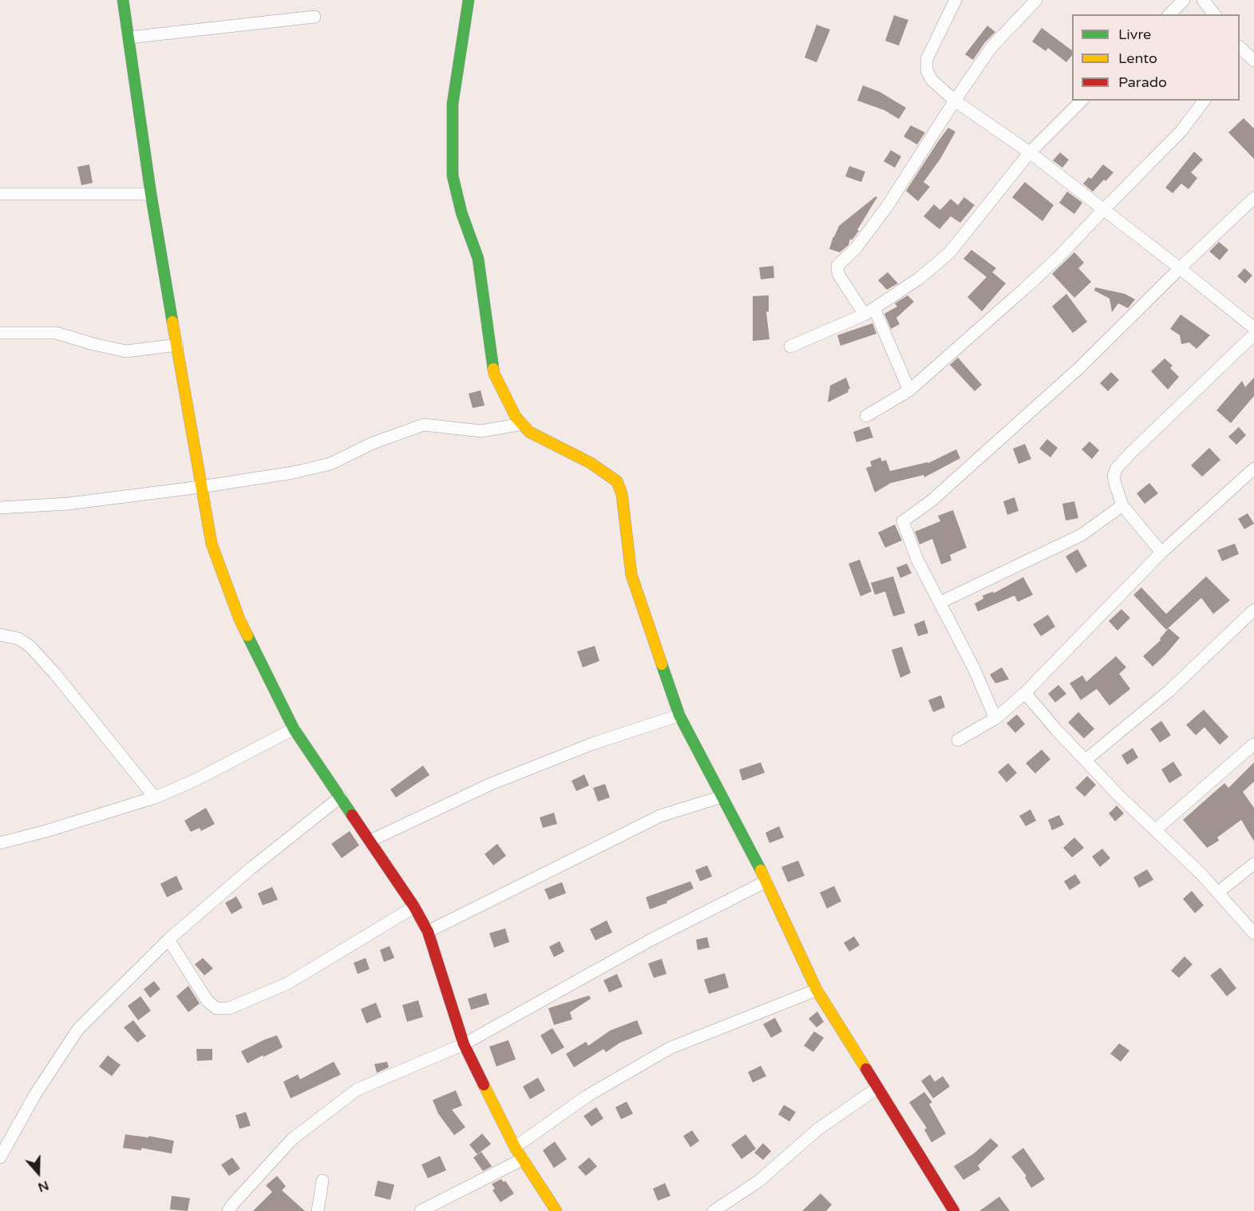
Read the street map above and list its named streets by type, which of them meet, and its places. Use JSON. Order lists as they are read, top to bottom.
{
  "legend": ["Livre", "Lento", "Parado"],
  "north": "bottom"
}
